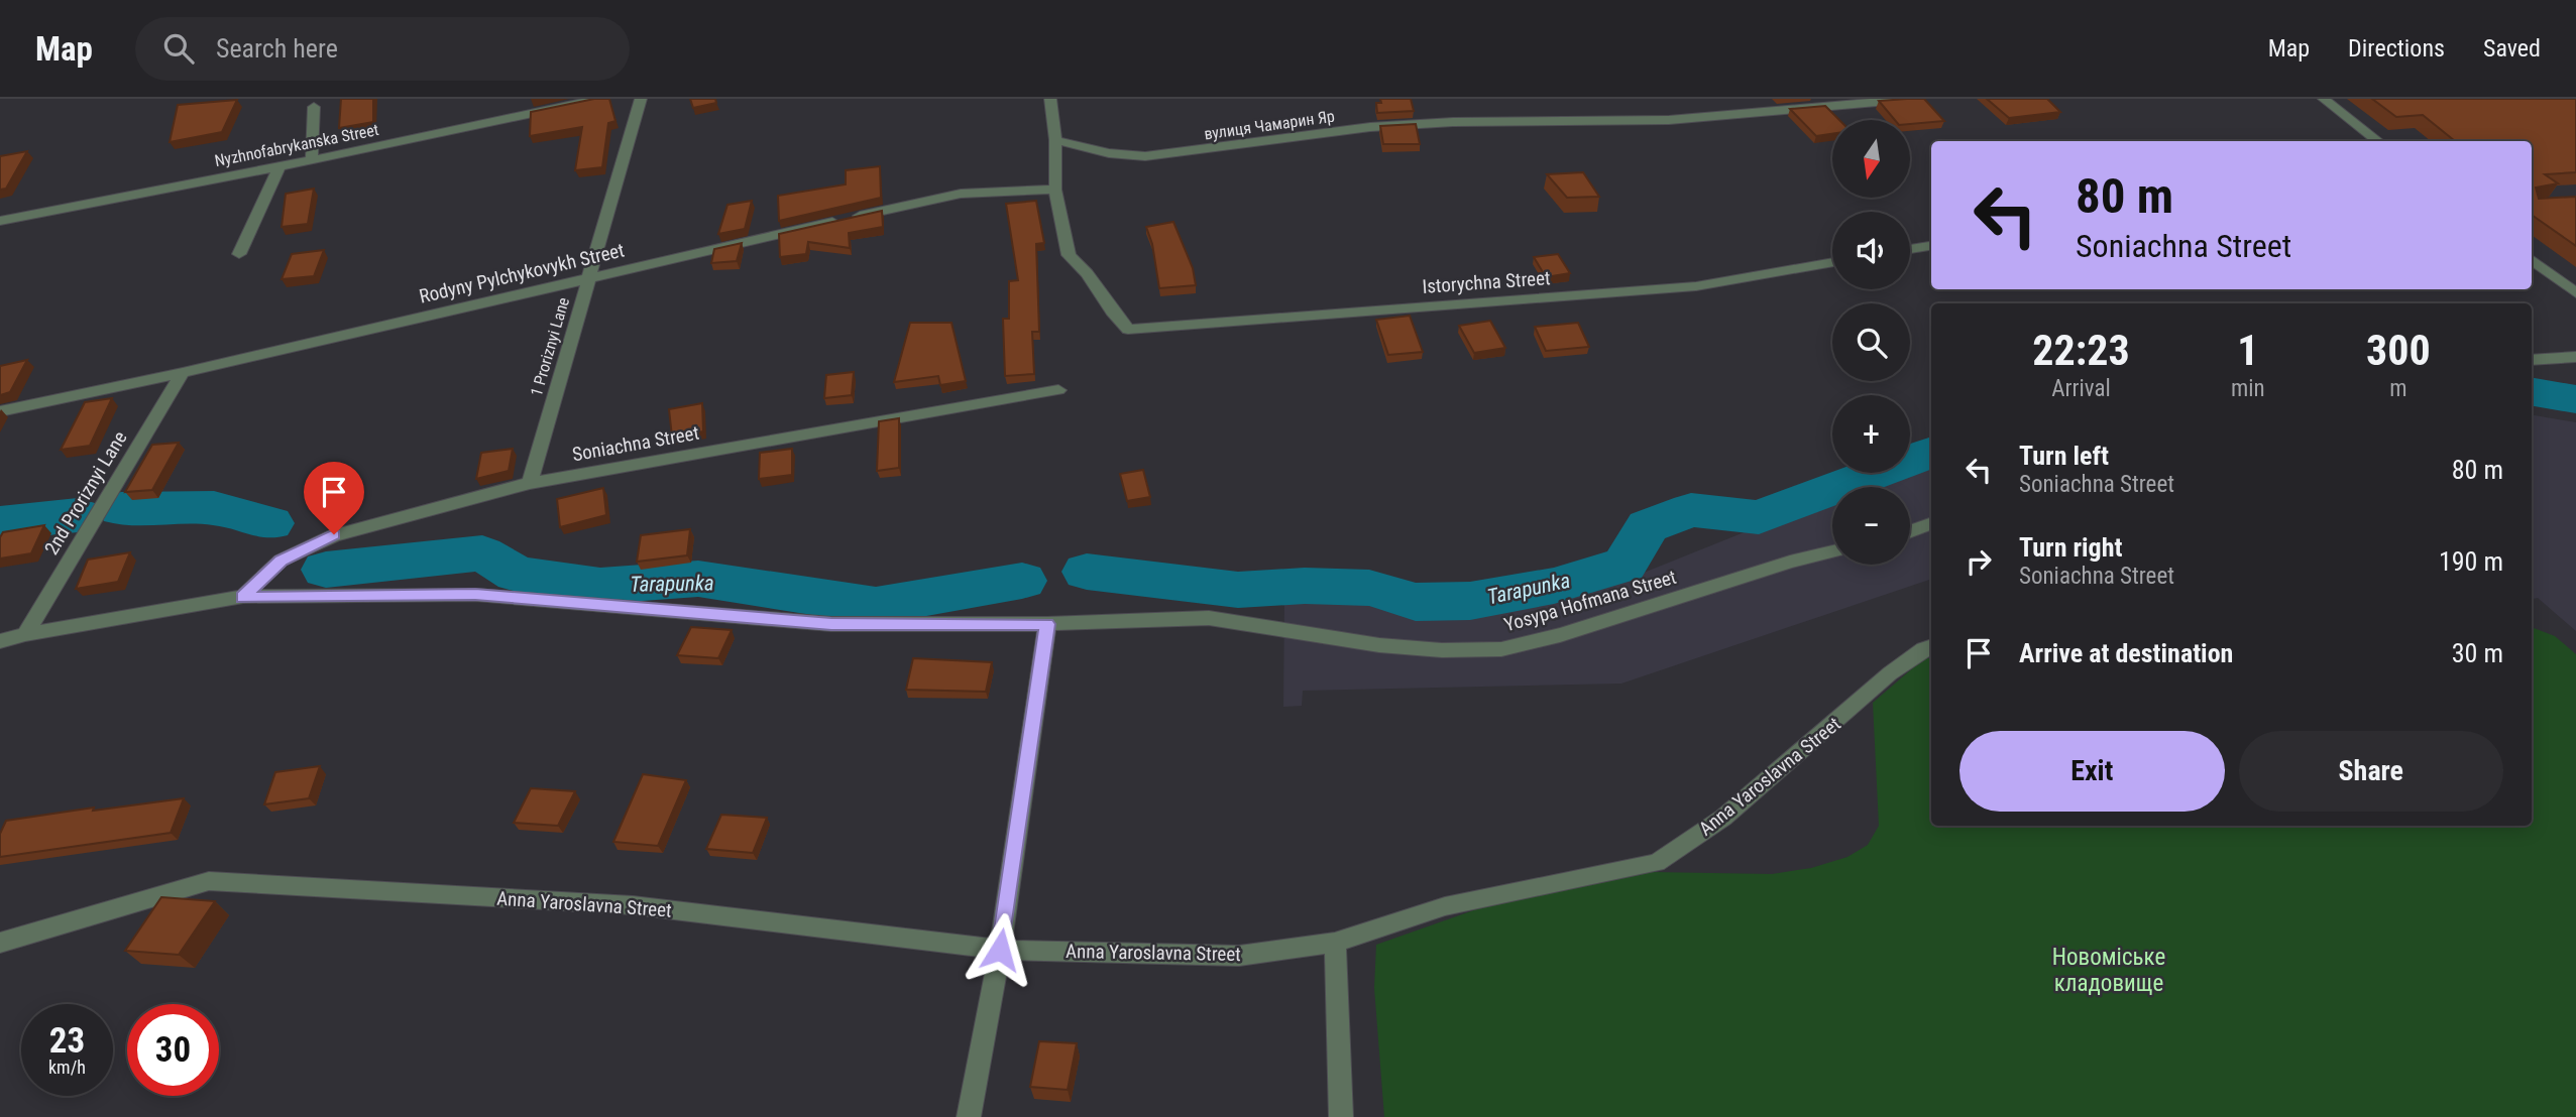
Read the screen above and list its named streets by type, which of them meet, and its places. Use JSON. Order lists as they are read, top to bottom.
{
  "streets": {
    "street": [
      "вулиця Чамарин Яр",
      "Nyzhnofabrykanska Street",
      "Rodyny Pylchykovykh Street",
      "Istorychna Street",
      "1 Proriznyi Lane",
      "Soniachna Street",
      "2nd Proriznyi Lane",
      "Yosypa Hofmana Street",
      "Anna Yaroslavna Street"
    ]
  },
  "crossings": [
    ["Rodyny Pylchykovykh Street", "Istorychna Street"],
    ["Rodyny Pylchykovykh Street", "1 Proriznyi Lane"],
    ["Rodyny Pylchykovykh Street", "2nd Proriznyi Lane"],
    ["1 Proriznyi Lane", "Soniachna Street"]
  ],
  "water": ["Tarapunka"],
  "parks": ["Новоміське кладовище"],
  "north": "bottom",
  "page": {
    "header": "Map",
    "search": "Search here",
    "nav": ["Map", "Directions", "Saved"],
    "map_buttons": ["+", "−"],
    "turn": ["80 m", "Soniachna Street"],
    "eta": [
      "22:23",
      "Arrival",
      "1",
      "min",
      "300",
      "m"
    ],
    "list": [
      {
        "name": "Turn left",
        "note": "Soniachna Street",
        "value": "80 m"
      },
      {
        "name": "Turn right",
        "note": "Soniachna Street",
        "value": "190 m"
      },
      {
        "name": "Arrive at destination",
        "value": "30 m"
      }
    ],
    "buttons": ["Exit", "Share"],
    "speed": "23 km/h",
    "limit": "30"
  }
}
